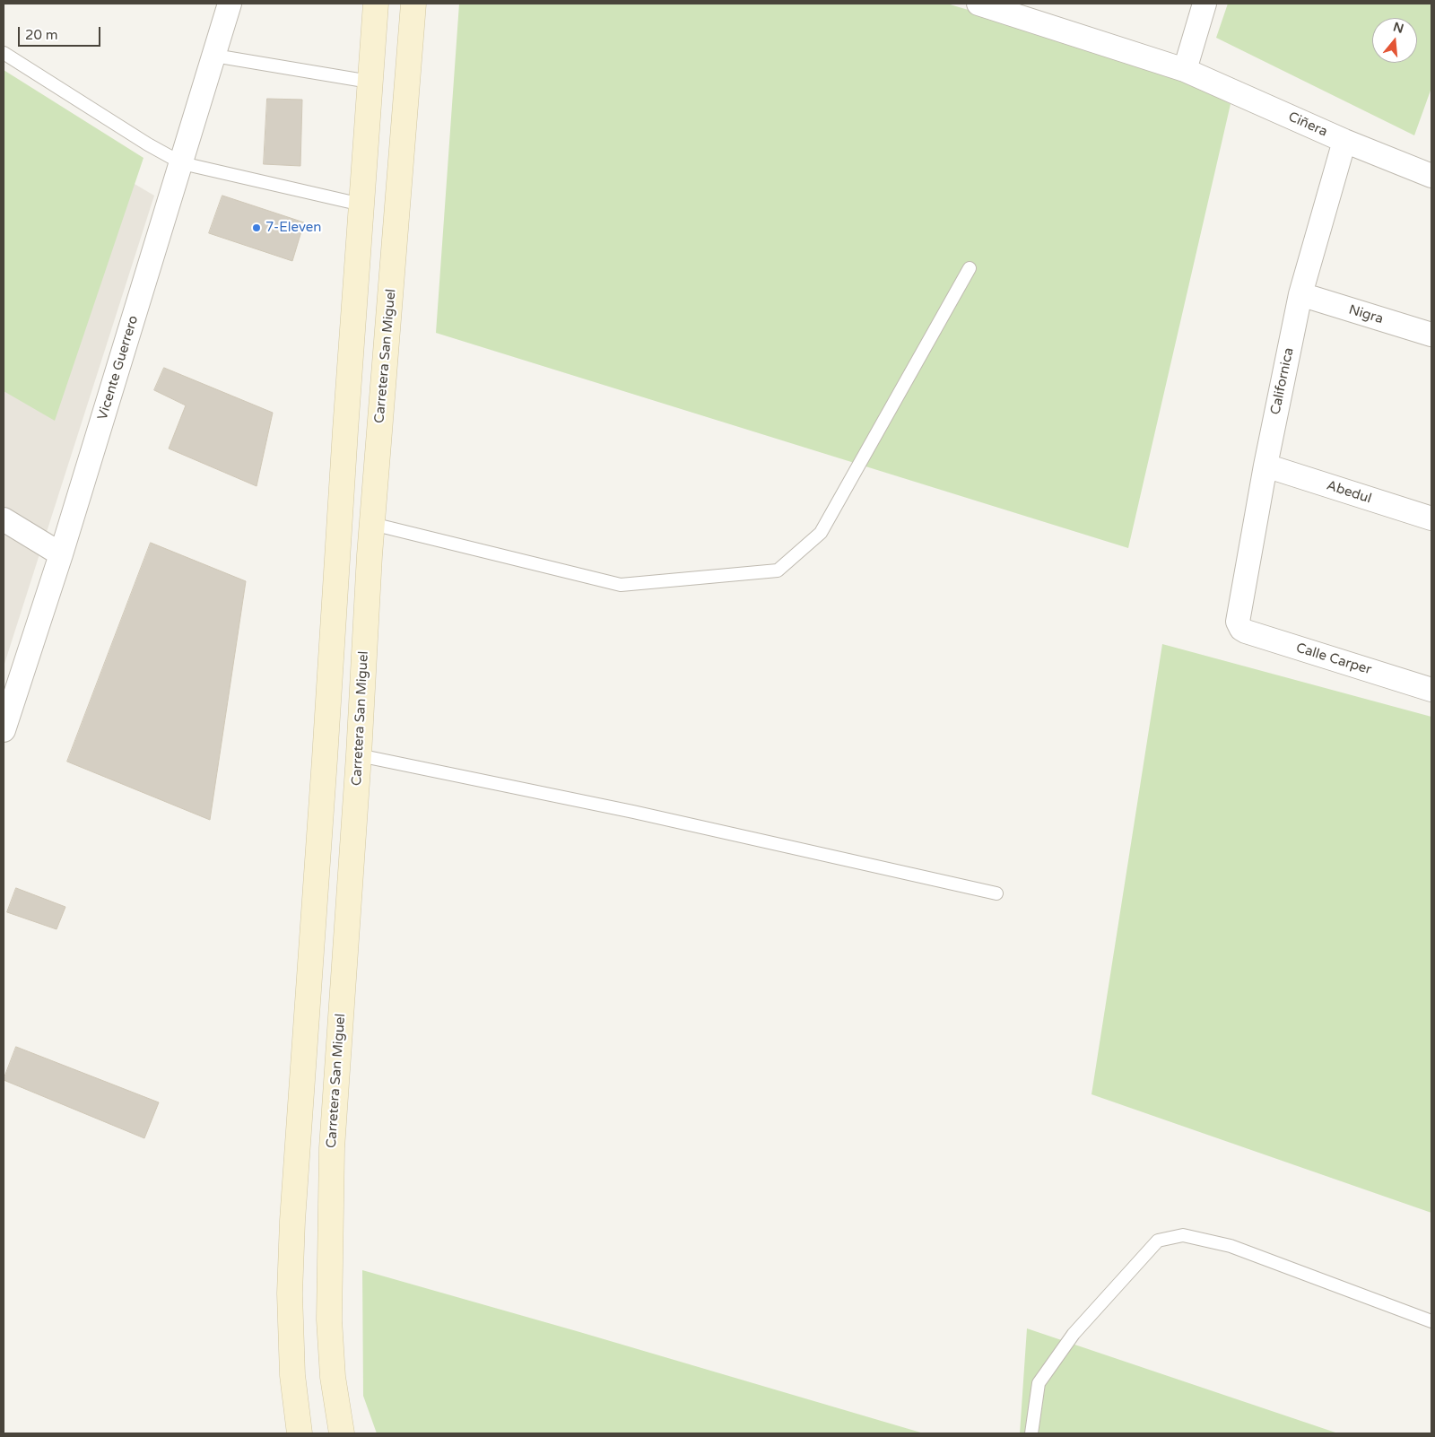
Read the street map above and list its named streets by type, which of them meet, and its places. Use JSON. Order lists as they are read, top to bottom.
{
  "streets": {
    "main road": ["Carretera San Miguel"],
    "street": [
      "Ciñera",
      "Nigra",
      "Vicente Guerrero",
      "Californica",
      "Abedul",
      "Calle Carper"
    ]
  },
  "crossings": [
    ["Ciñera", "Californica"],
    ["Nigra", "Californica"],
    ["Californica", "Abedul"],
    ["Californica", "Calle Carper"]
  ],
  "places": ["7-Eleven"],
  "scale_bar": "20 m",
  "north": "top"
}
